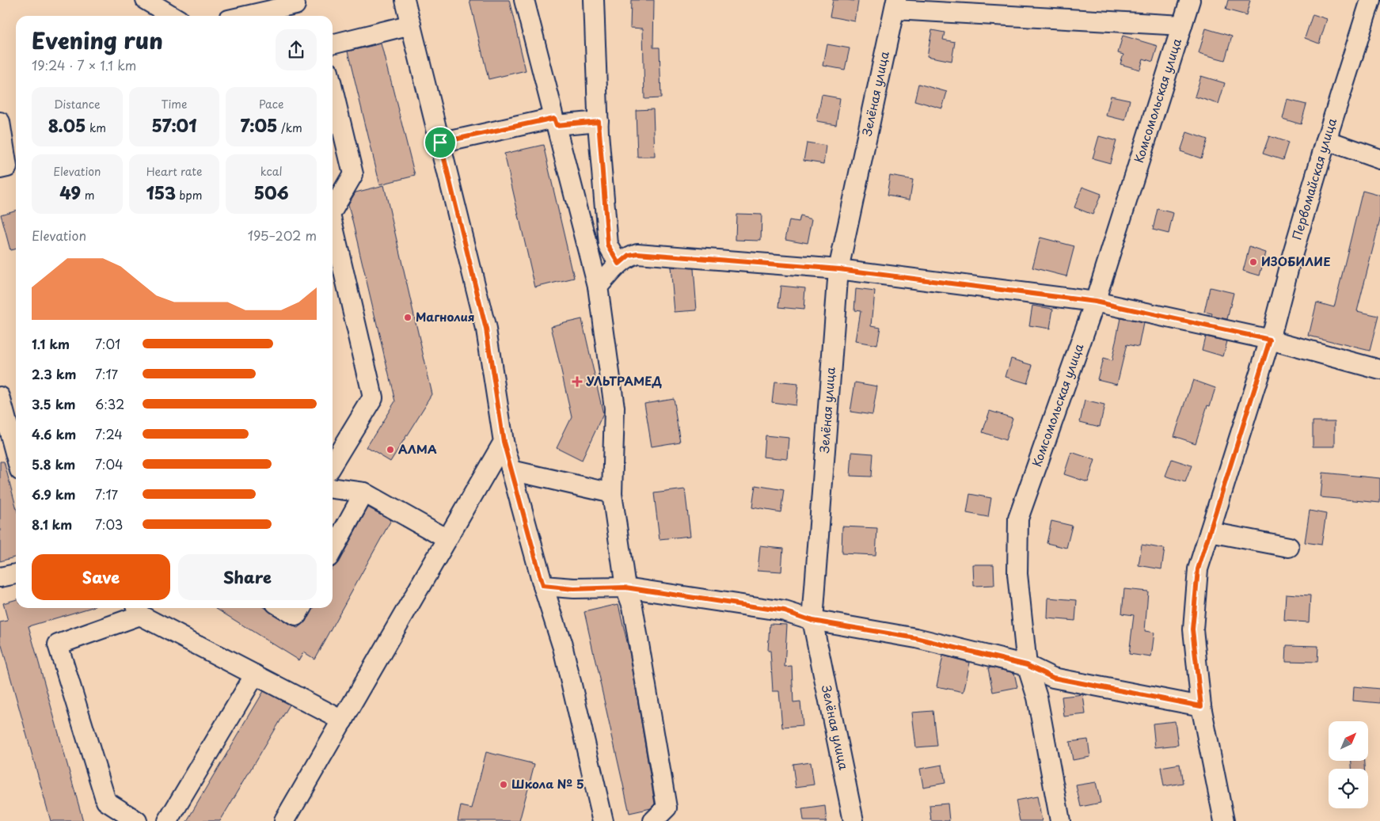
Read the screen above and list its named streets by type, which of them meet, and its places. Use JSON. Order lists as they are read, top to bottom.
{
  "streets": {
    "street": ["Зелёная улица", "Комсомольская улица", "Первомайская улица"]
  },
  "places": {
    "other": [
      "ИЗОБИЛИЕ",
      "Магнолия",
      "АЛМА",
      "Школа № 5"
    ],
    "health": ["УЛЬТРАМЕД"]
  },
  "north": "top right",
  "page": {
    "heading": ["Evening run", "19:24 · 7 × 1.1 km"],
    "stats": [
      ["Distance", "8.05 km"],
      ["Time", "57:01"],
      ["Pace", "7:05 /km"],
      ["Elevation", "49 m"],
      ["Heart rate", "153 bpm"],
      ["kcal", "506"]
    ],
    "chart": ["Elevation", "195–202 m"],
    "list": [
      {
        "name": "1.1 km",
        "note": "7:01"
      },
      {
        "name": "2.3 km",
        "note": "7:17"
      },
      {
        "name": "3.5 km",
        "note": "6:32"
      },
      {
        "name": "4.6 km",
        "note": "7:24"
      },
      {
        "name": "5.8 km",
        "note": "7:04"
      },
      {
        "name": "6.9 km",
        "note": "7:17"
      },
      {
        "name": "8.1 km",
        "note": "7:03"
      }
    ],
    "buttons": ["Save", "Share"]
  }
}
